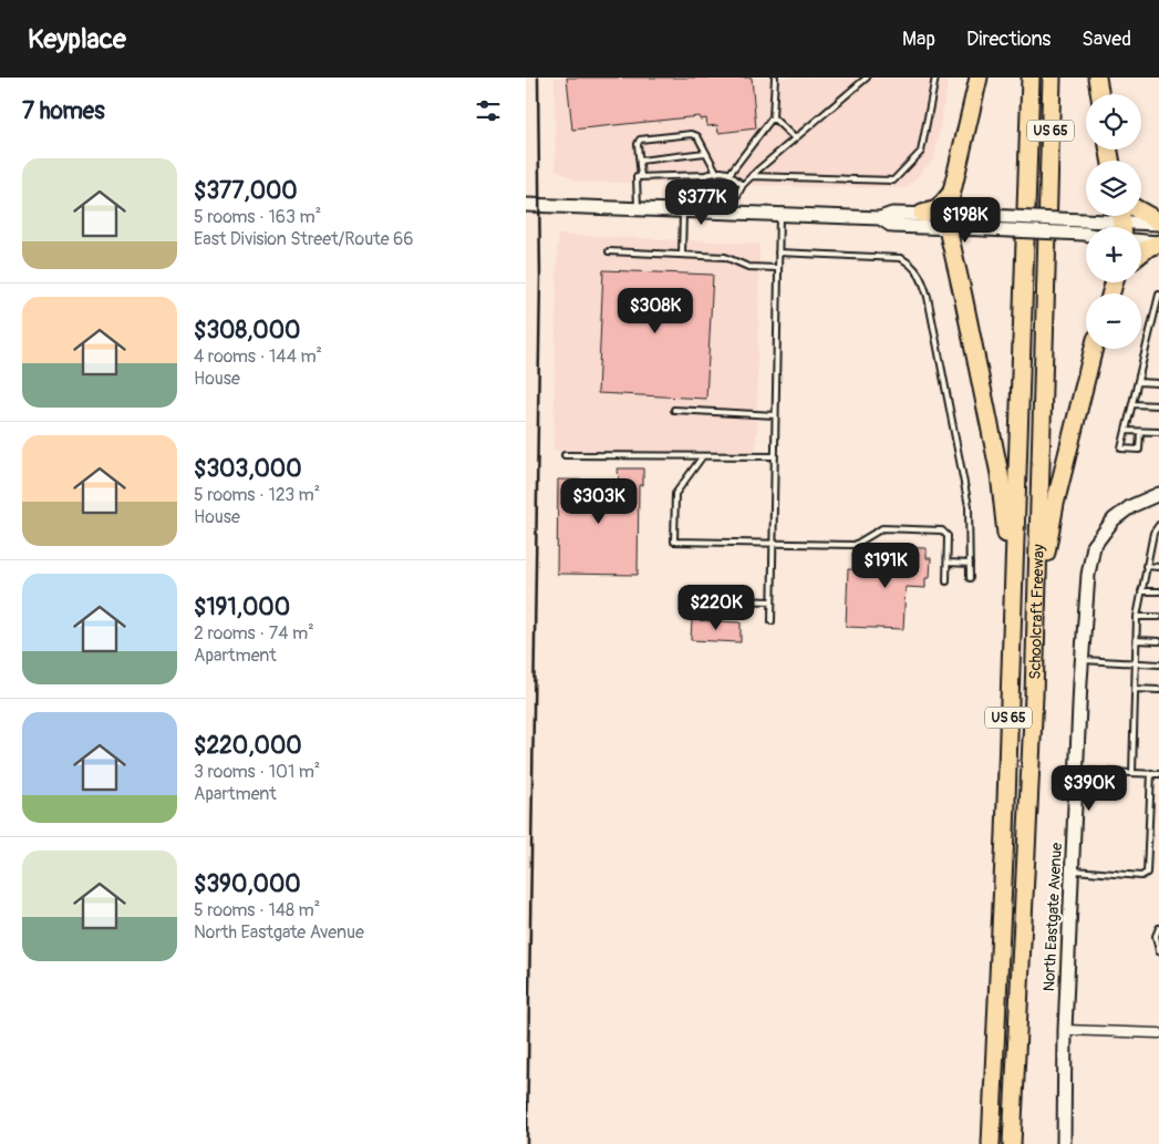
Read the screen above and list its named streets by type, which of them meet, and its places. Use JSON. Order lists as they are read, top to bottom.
{
  "streets": {
    "highway": ["US 65", "Schoolcraft Freeway"],
    "main road": ["North Eastgate Avenue"]
  },
  "page": {
    "header": "Keyplace",
    "nav": ["Map", "Directions", "Saved"],
    "heading": "7 homes",
    "map_buttons": ["+", "−"],
    "list": [
      {
        "name": "$377,000",
        "note": "5 rooms · 163 m² · East Division Street/Route 66"
      },
      {
        "name": "$308,000",
        "note": "4 rooms · 144 m² · House"
      },
      {
        "name": "$303,000",
        "note": "5 rooms · 123 m² · House"
      },
      {
        "name": "$191,000",
        "note": "2 rooms · 74 m² · Apartment"
      },
      {
        "name": "$220,000",
        "note": "3 rooms · 101 m² · Apartment"
      },
      {
        "name": "$390,000",
        "note": "5 rooms · 148 m² · North Eastgate Avenue"
      }
    ],
    "price": [
      "$377K",
      "$198K",
      "$308K",
      "$303K",
      "$191K",
      "$220K",
      "$390K"
    ]
  }
}
